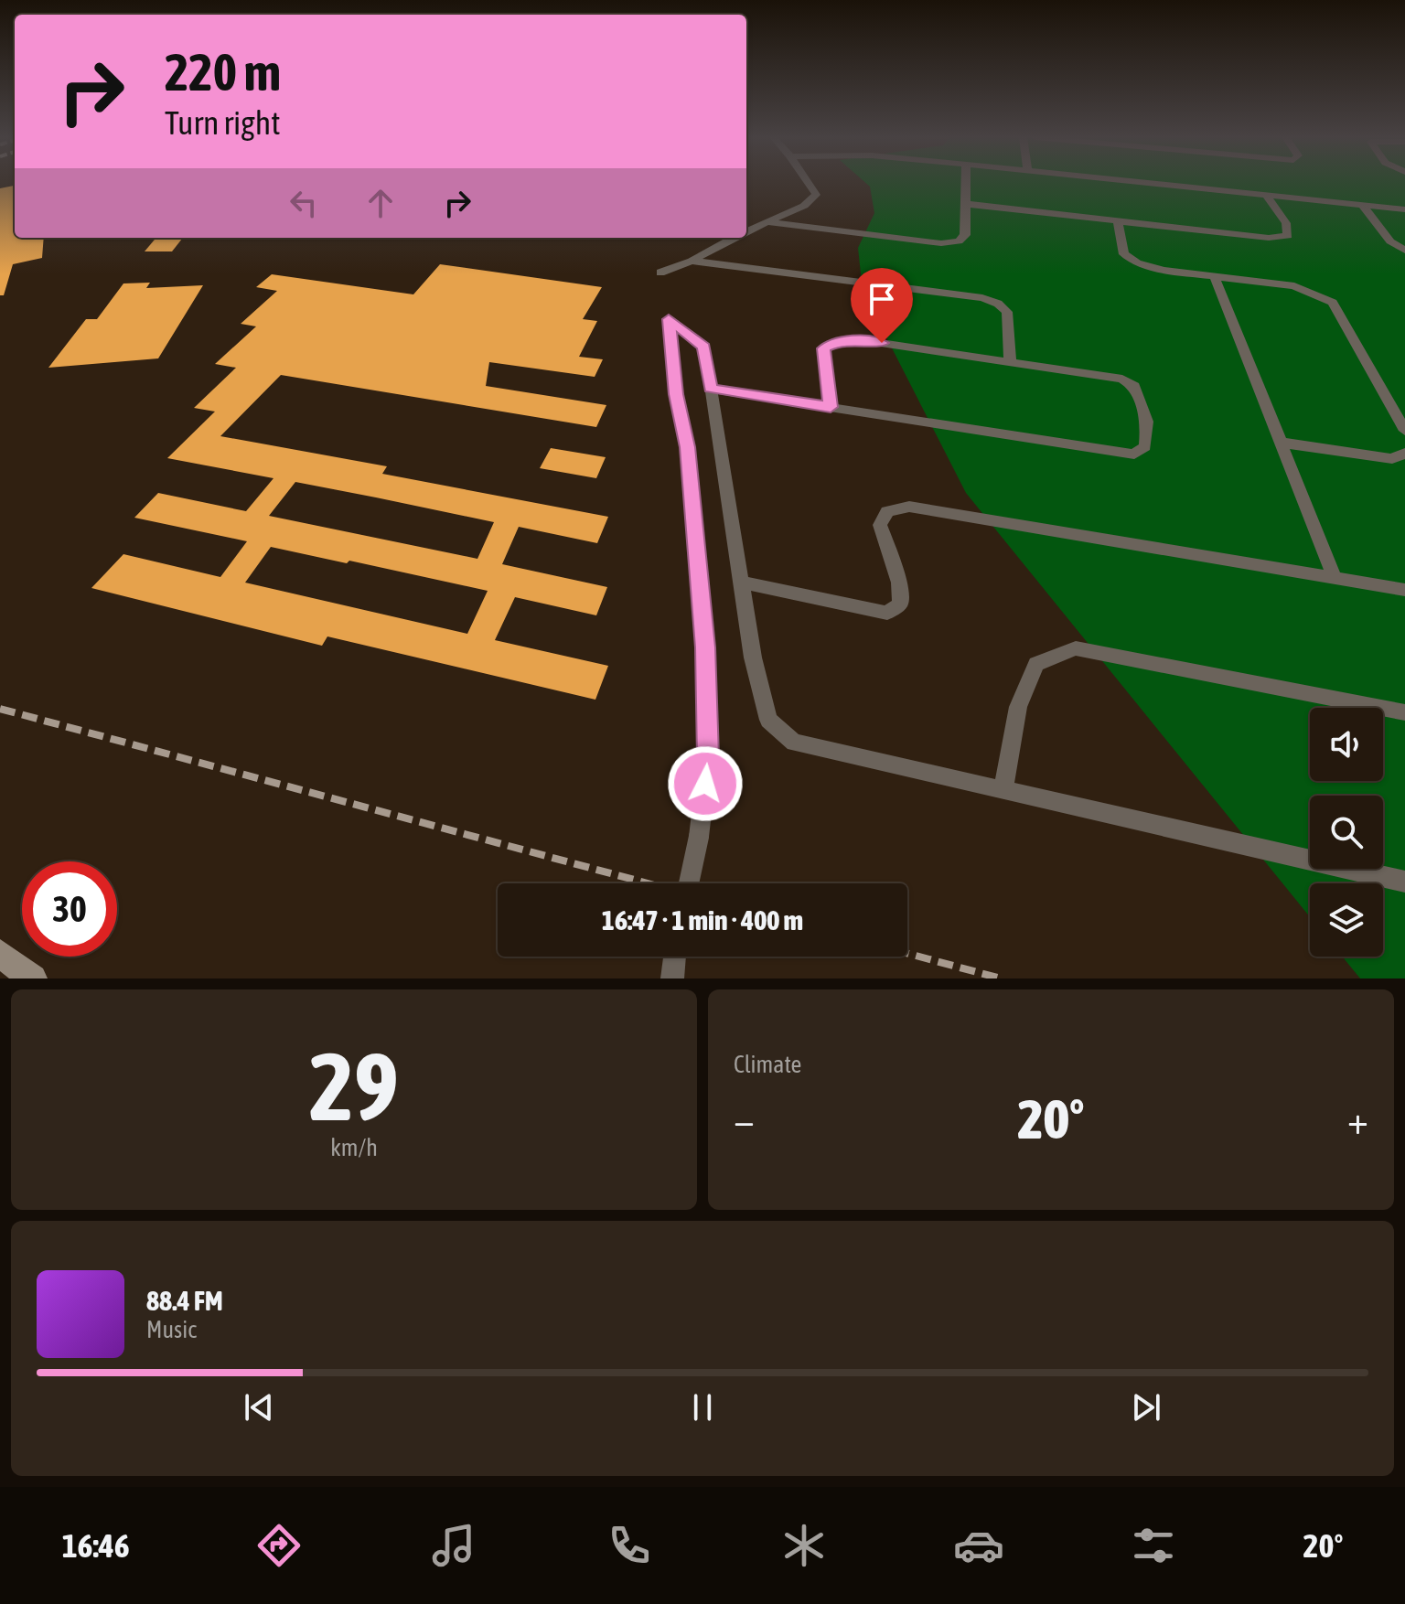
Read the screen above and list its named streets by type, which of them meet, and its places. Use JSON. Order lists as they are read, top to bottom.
{
  "page": {
    "turn": ["220 m", "Turn right"],
    "limit": "30",
    "trip": "16:47 · 1 min · 400 m",
    "tile": [
      ["29", "km/h"],
      "Climate"
    ],
    "heat": ["−", "20°", "+"],
    "song": ["88.4 FM", "Music"],
    "tabs": ["16:46", "20°"]
  }
}
